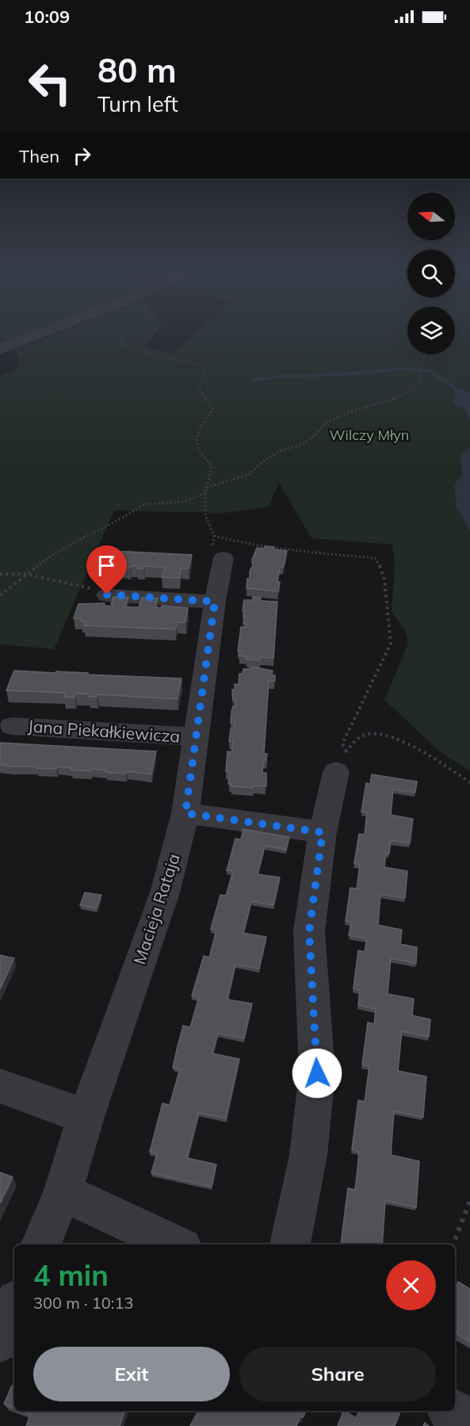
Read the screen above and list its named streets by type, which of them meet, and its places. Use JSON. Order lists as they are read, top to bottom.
{
  "streets": {
    "street": ["Jana Piekałkiewicza", "Macieja Rataja"]
  },
  "crossings": [
    ["Jana Piekałkiewicza", "Macieja Rataja"]
  ],
  "parks": ["Wilczy Młyn"],
  "north": "left",
  "page": {
    "status": "10:09",
    "turn": ["80 m", "Turn left"],
    "then": "Then",
    "heading": ["4 min", "300 m · 10:13"],
    "buttons": ["Exit", "Share"]
  }
}
